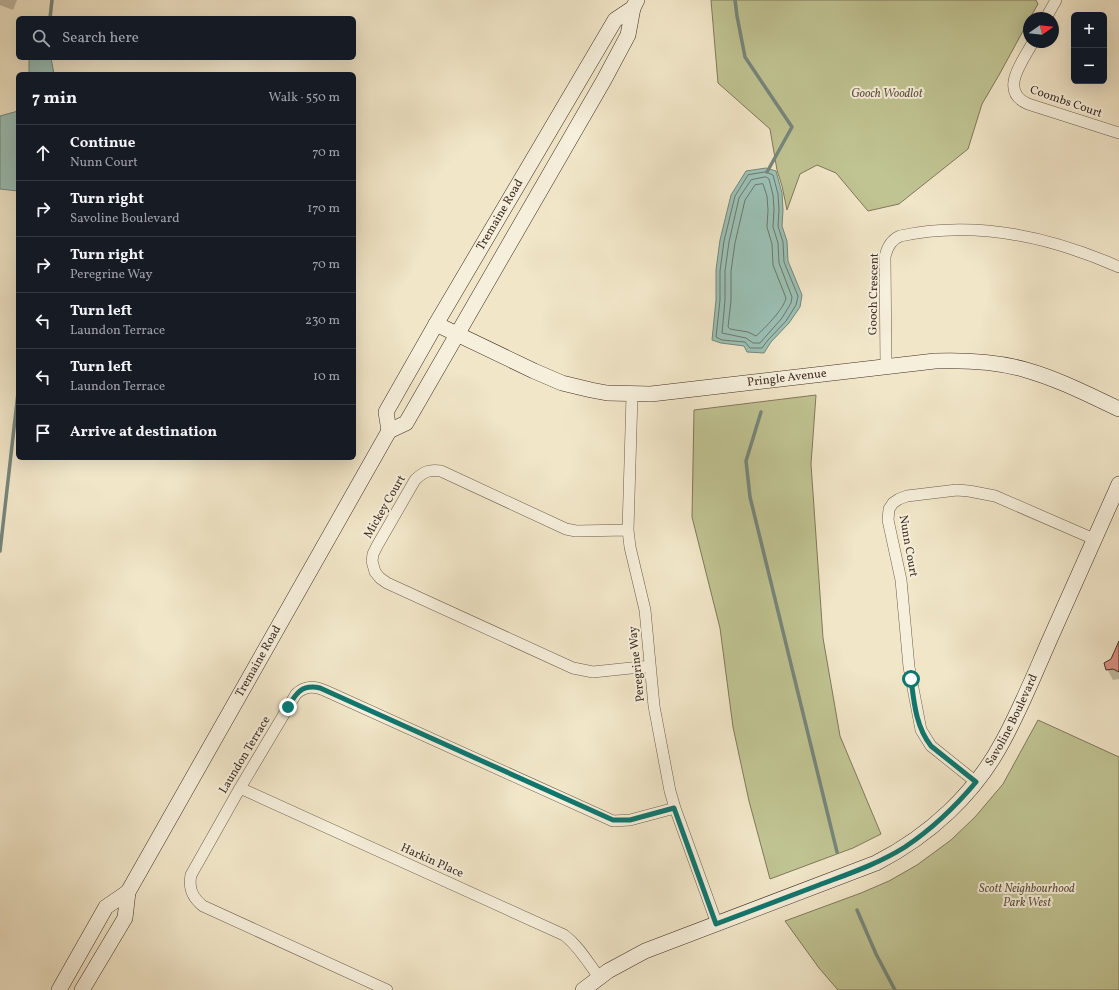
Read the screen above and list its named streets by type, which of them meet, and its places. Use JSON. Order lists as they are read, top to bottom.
{
  "streets": {
    "main road": ["Tremaine Road", "Pringle Avenue", "Savoline Boulevard"],
    "street": [
      "Coombs Court",
      "Gooch Crescent",
      "Mickey Court",
      "Nunn Court",
      "Peregrine Way",
      "Laundon Terrace",
      "Harkin Place"
    ]
  },
  "crossings": [
    ["Tremaine Road", "Pringle Avenue"],
    ["Gooch Crescent", "Pringle Avenue"],
    ["Pringle Avenue", "Peregrine Way"],
    ["Mickey Court", "Peregrine Way"],
    ["Nunn Court", "Savoline Boulevard"],
    ["Peregrine Way", "Savoline Boulevard"],
    ["Peregrine Way", "Laundon Terrace"],
    ["Savoline Boulevard", "Harkin Place"],
    ["Laundon Terrace", "Harkin Place"]
  ],
  "parks": ["Gooch Woodlot", "Scott Neighbourhood Park West"],
  "north": "right",
  "page": {
    "map_buttons": ["+", "−"],
    "search": "Search here",
    "heading": ["7 min", "Walk · 550 m"],
    "list": [
      ["Continue", "Nunn Court", "70 m"],
      ["Turn right", "Savoline Boulevard", "170 m"],
      ["Turn right", "Peregrine Way", "70 m"],
      ["Turn left", "Laundon Terrace", "230 m"],
      ["Turn left", "Laundon Terrace", "10 m"],
      "Arrive at destination"
    ]
  }
}
